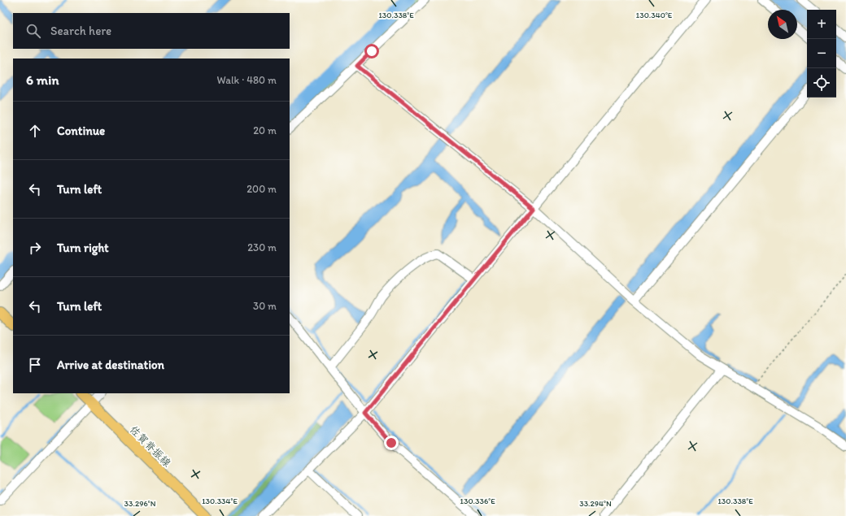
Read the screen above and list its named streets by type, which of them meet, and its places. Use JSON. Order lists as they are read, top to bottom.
{
  "streets": {
    "main road": ["佐賀脊振線"]
  },
  "north": "top left",
  "page": {
    "map_buttons": ["+", "−"],
    "search": "Search here",
    "heading": ["6 min", "Walk · 480 m"],
    "list": [
      ["Continue", "20 m"],
      ["Turn left", "200 m"],
      ["Turn right", "230 m"],
      ["Turn left", "30 m"],
      "Arrive at destination"
    ]
  },
  "coordinates": [
    "130.338°E",
    "130.340°E",
    "130.334°E",
    "130.336°E",
    "33.296°N",
    "33.294°N"
  ]
}
